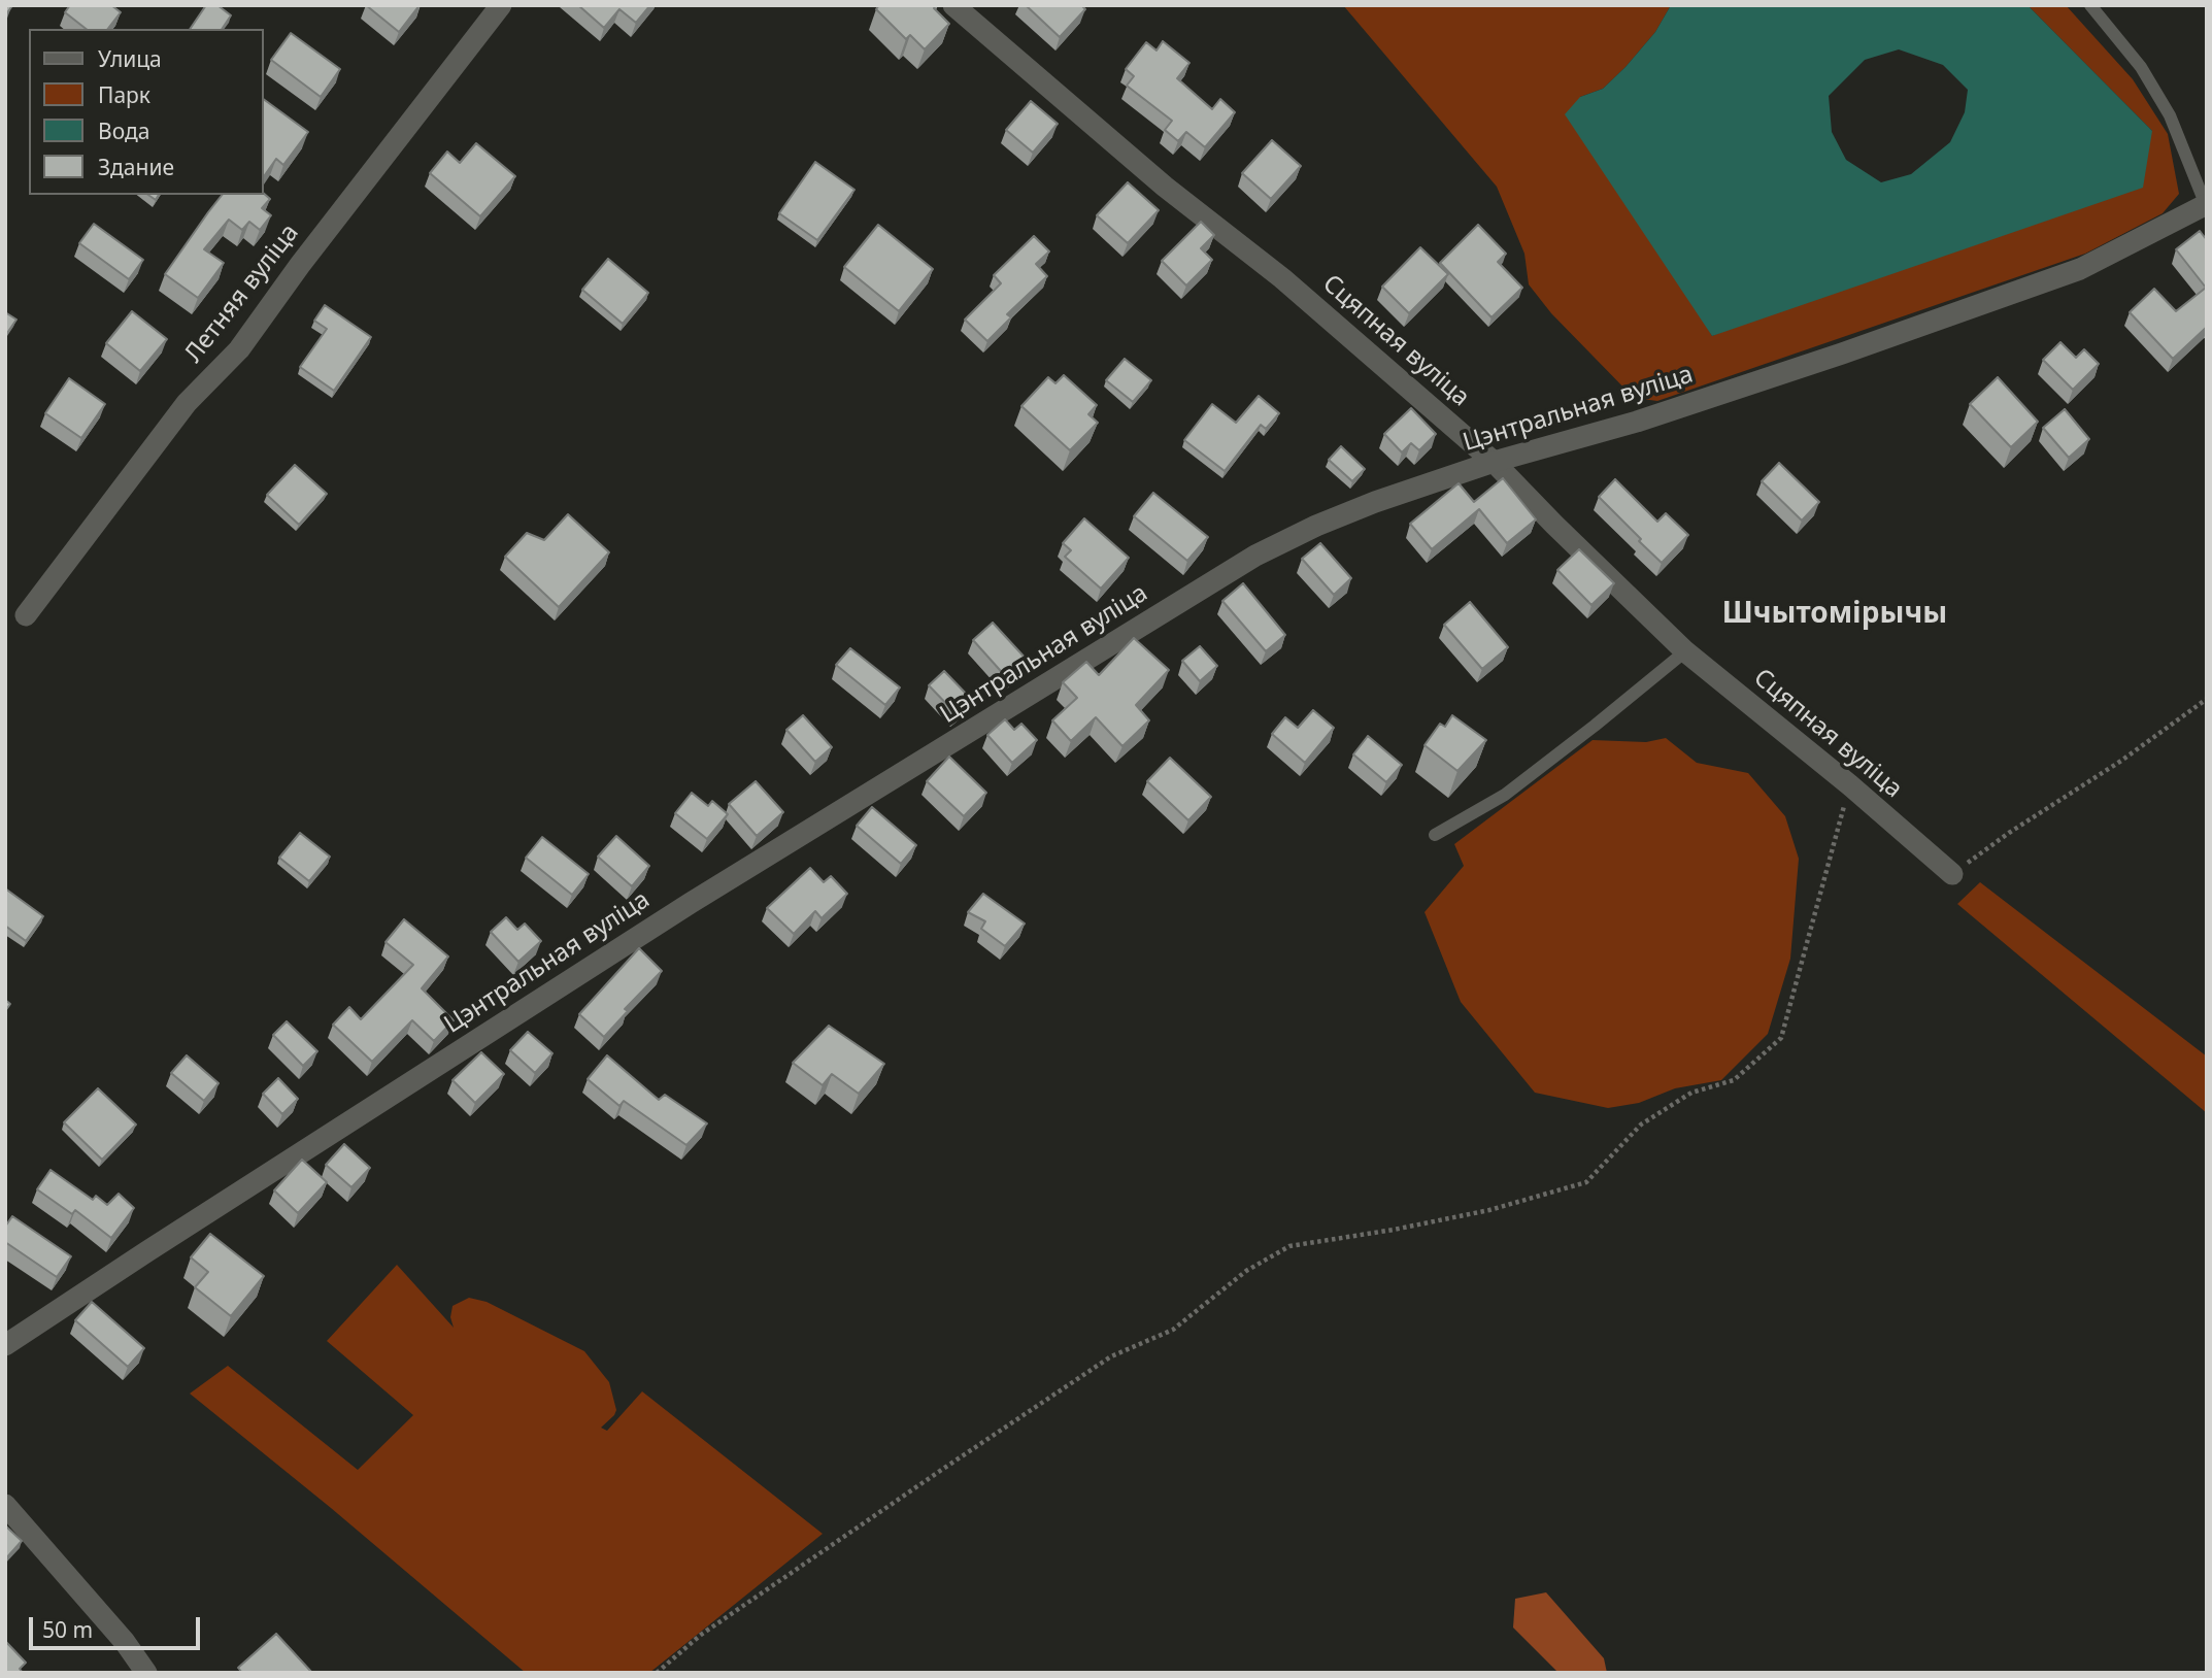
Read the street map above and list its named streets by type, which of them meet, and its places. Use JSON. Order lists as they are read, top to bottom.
{
  "streets": {
    "street": ["Летняя вуліца", "Сцяпная вуліца", "Цэнтральная вуліца"]
  },
  "crossings": [
    ["Сцяпная вуліца", "Цэнтральная вуліца"]
  ],
  "districts": ["Шчытомірычы"],
  "legend": [
    "Улица",
    "Парк",
    "Вода",
    "Здание"
  ],
  "scale_bar": "50 m"
}
